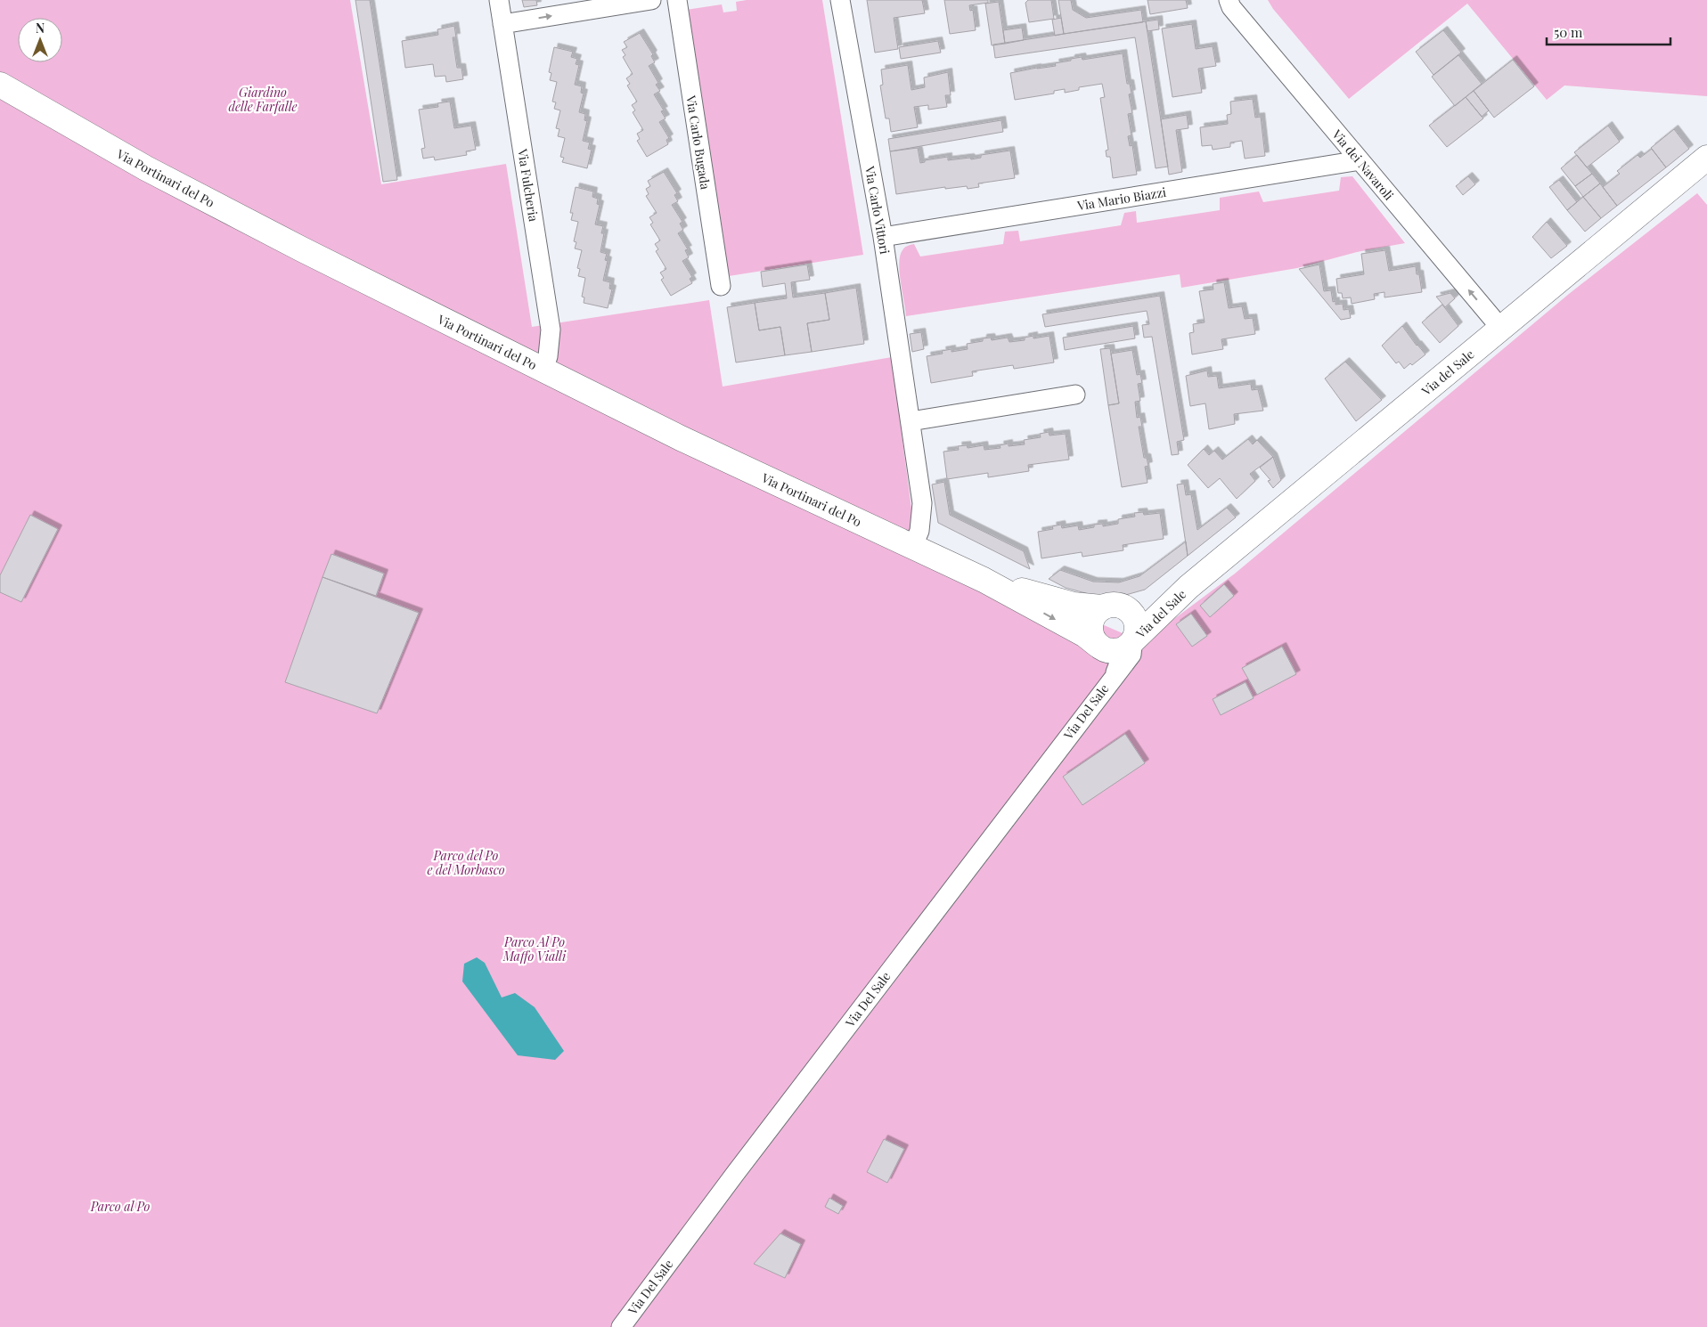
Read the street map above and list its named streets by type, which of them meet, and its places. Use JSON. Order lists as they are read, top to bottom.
{
  "streets": {
    "street": [
      "Via Carlo Bugada",
      "Via dei Navaroli",
      "Via Portinari del Po",
      "Via Fulcheria",
      "Via Mario Biazzi",
      "Via Carlo Vittori",
      "Via del Sale",
      "Via Del Sale"
    ]
  },
  "crossings": [
    ["Via dei Navaroli", "Via Mario Biazzi"],
    ["Via dei Navaroli", "Via del Sale"],
    ["Via Portinari del Po", "Via Fulcheria"],
    ["Via Portinari del Po", "Via Carlo Vittori"],
    ["Via Portinari del Po", "Via del Sale"],
    ["Via Portinari del Po", "Via Del Sale"],
    ["Via Mario Biazzi", "Via Carlo Vittori"],
    ["Via del Sale", "Via Del Sale"]
  ],
  "one_way": ["Via dei Navaroli"],
  "parks": [
    "Giardino delle Farfalle",
    "Parco del Po e del Morbasco",
    "Parco Al Po Maffo Vialli",
    "Parco al Po"
  ],
  "scale_bar": "50 m",
  "north": "top"
}
